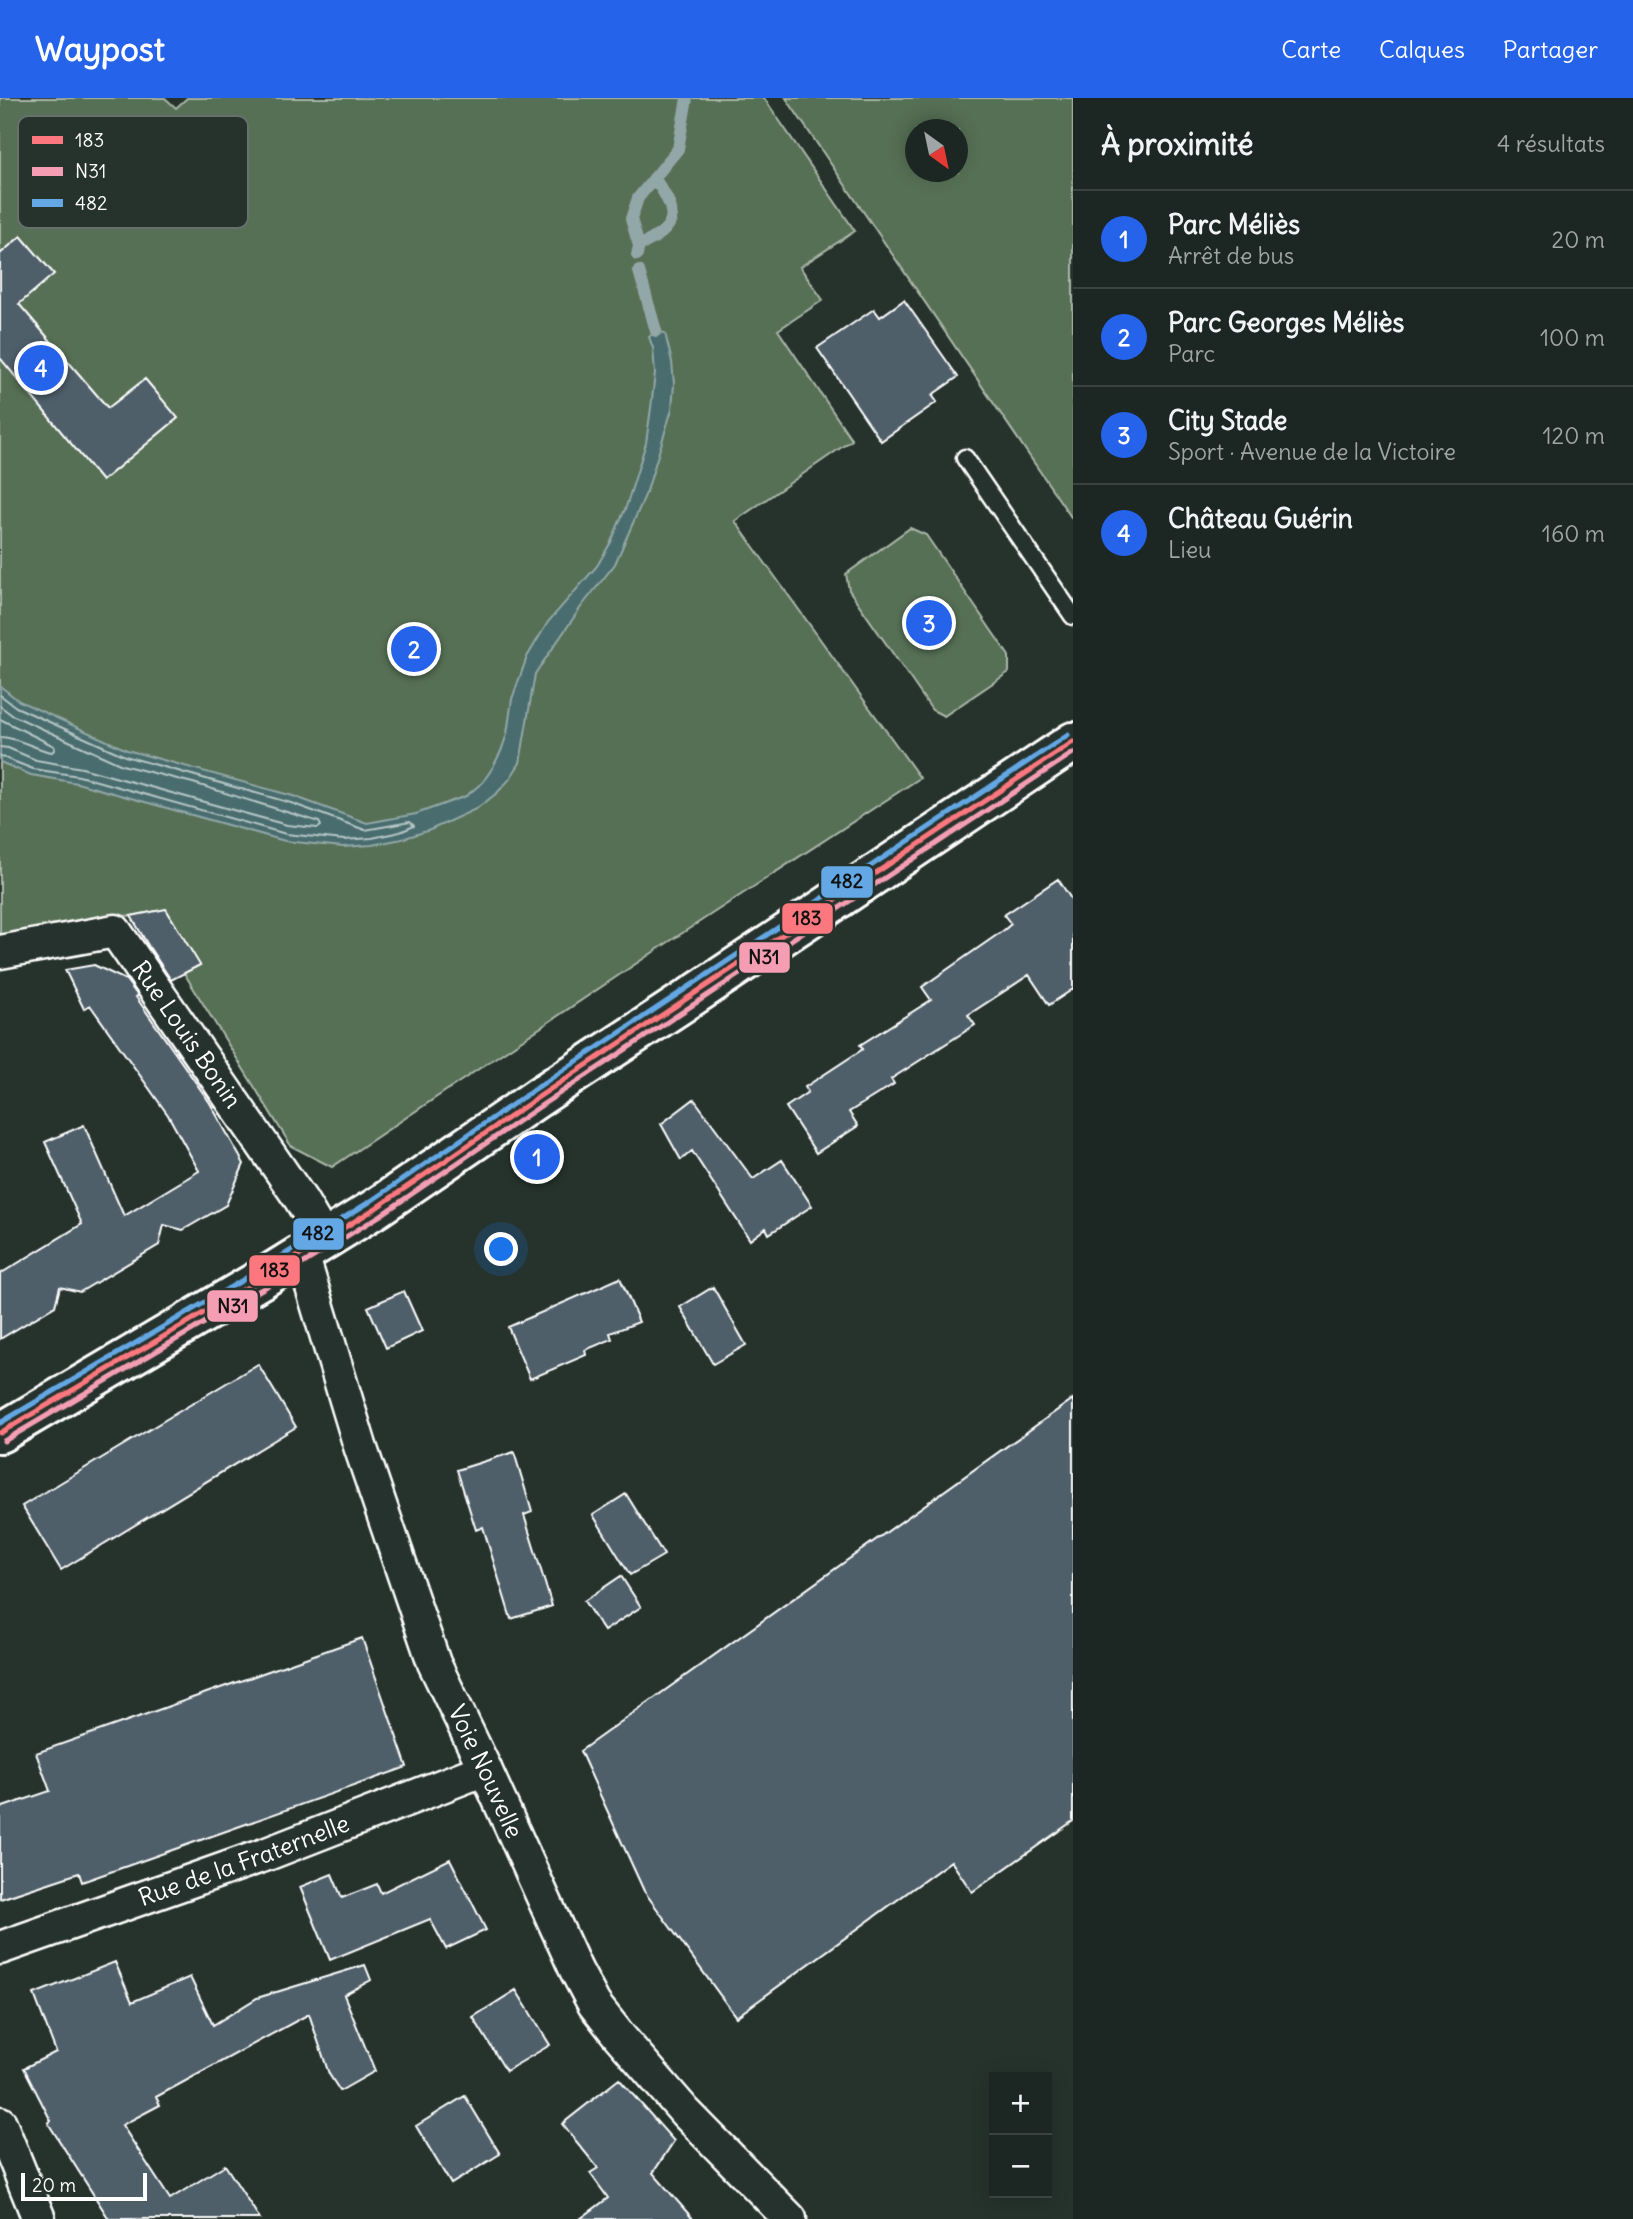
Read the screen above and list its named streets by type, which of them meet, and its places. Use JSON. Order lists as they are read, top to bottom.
{
  "streets": {
    "street": ["Rue Louis Bonin", "Voie Nouvelle", "Rue de la Fraternelle"]
  },
  "crossings": [
    ["Rue Louis Bonin", "Voie Nouvelle"],
    ["Voie Nouvelle", "Rue de la Fraternelle"]
  ],
  "lines": ["transit line 482", "transit line 183", "transit line N31"],
  "legend": ["183", "N31", "482"],
  "scale_bar": "20 m",
  "north": "bottom right",
  "page": {
    "header": "Waypost",
    "nav": ["Carte", "Calques", "Partager"],
    "heading": ["À proximité", "4 résultats"],
    "list": [
      {
        "mark": "1",
        "name": "Parc Méliès",
        "note": "Arrêt de bus",
        "value": "20 m"
      },
      {
        "mark": "2",
        "name": "Parc Georges Méliès",
        "note": "Parc",
        "value": "100 m"
      },
      {
        "mark": "3",
        "name": "City Stade",
        "note": "Sport · Avenue de la Victoire",
        "value": "120 m"
      },
      {
        "mark": "4",
        "name": "Château Guérin",
        "note": "Lieu",
        "value": "160 m"
      }
    ],
    "pins": [
      "4",
      "3",
      "2",
      "1"
    ],
    "map_buttons": ["+", "−"],
    "scale": "20 m"
  }
}
